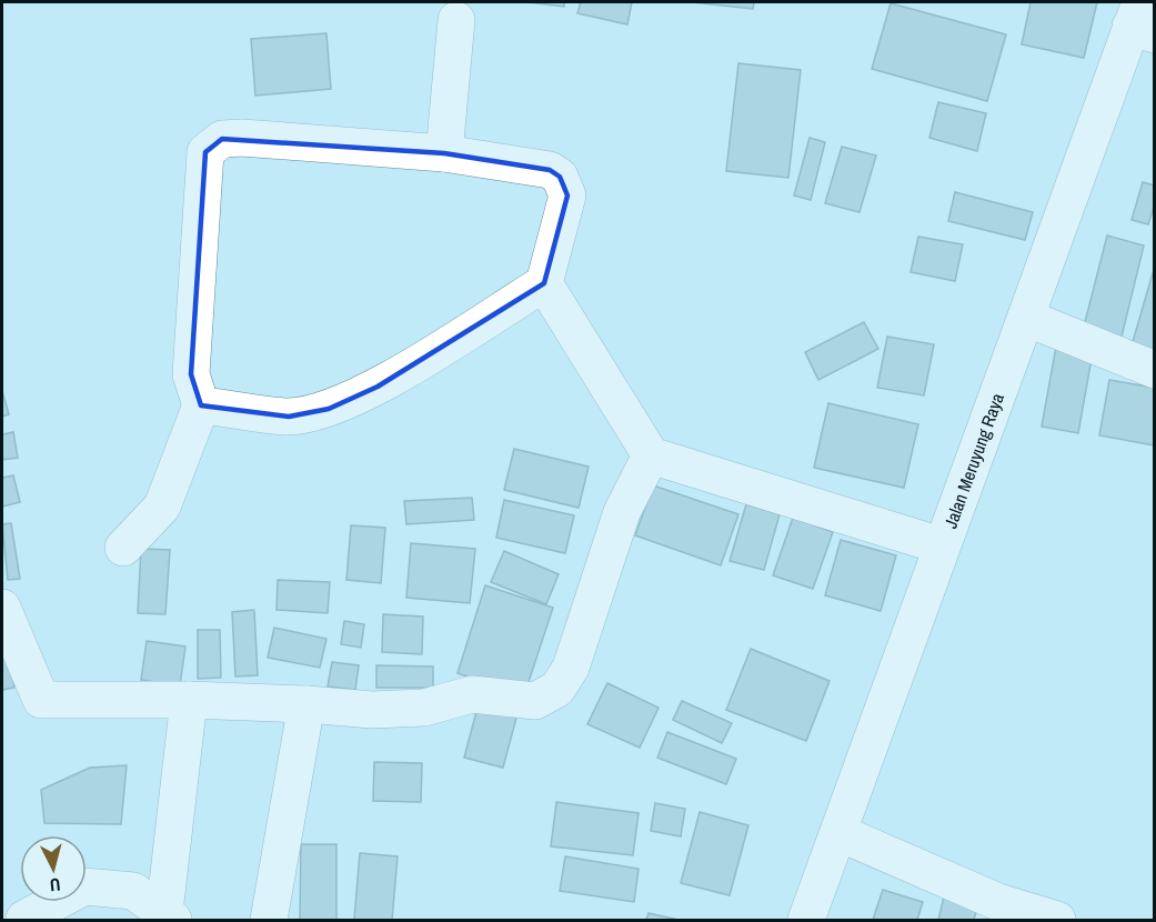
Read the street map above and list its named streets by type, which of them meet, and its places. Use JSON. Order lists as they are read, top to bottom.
{
  "streets": {
    "street": ["Jalan Meruyung Raya"]
  },
  "north": "bottom"
}
